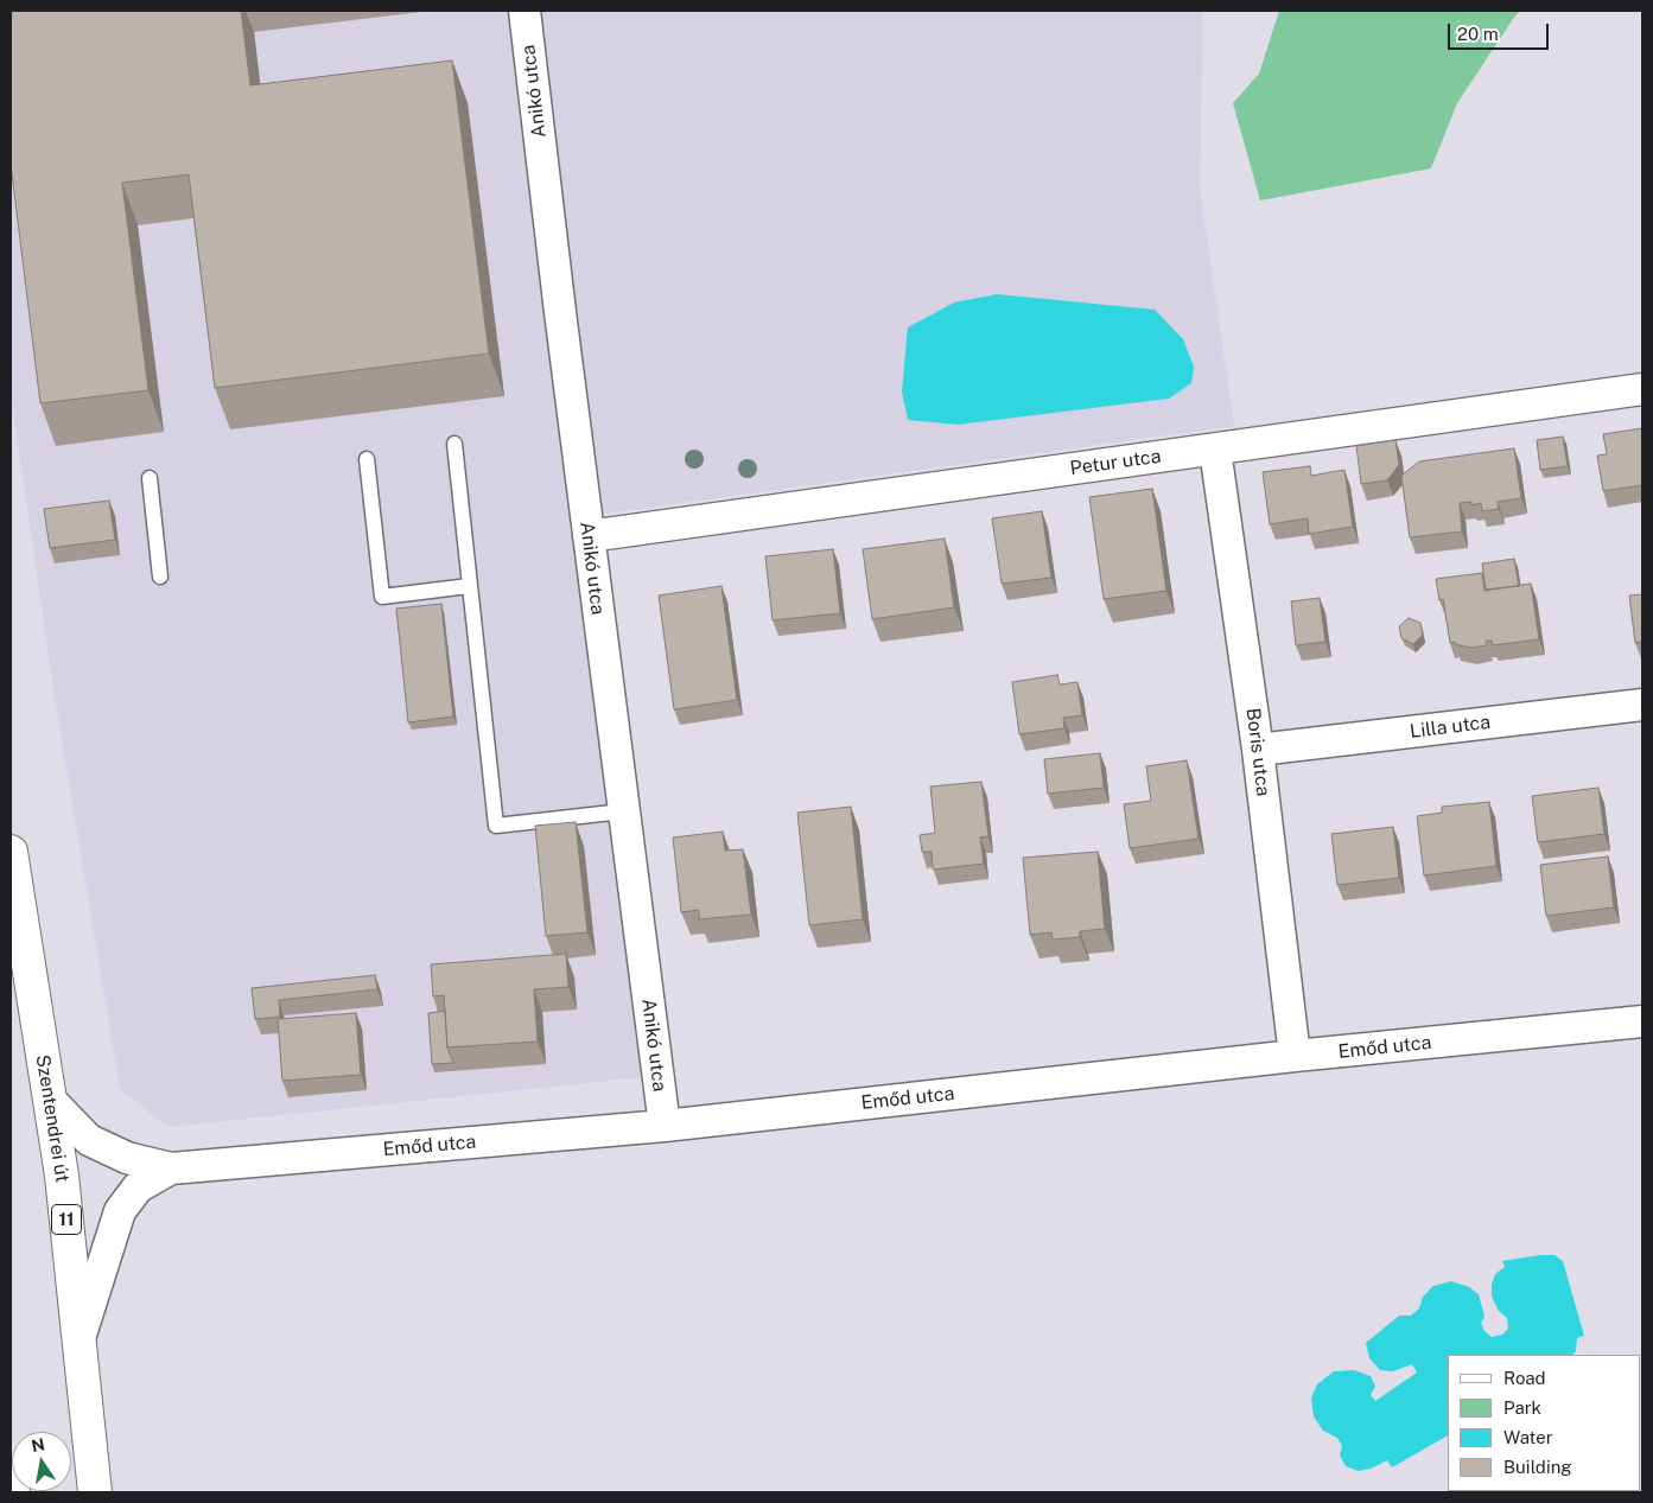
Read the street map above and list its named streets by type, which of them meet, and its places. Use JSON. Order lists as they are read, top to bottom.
{
  "streets": {
    "main road": ["Szentendrei út", "11"],
    "street": [
      "Anikó utca",
      "Petur utca",
      "Lilla utca",
      "Boris utca",
      "Emőd utca"
    ]
  },
  "crossings": [
    ["Anikó utca", "Petur utca"],
    ["Anikó utca", "Emőd utca"],
    ["Petur utca", "Boris utca"],
    ["Lilla utca", "Boris utca"],
    ["Boris utca", "Emőd utca"],
    ["Emőd utca", "Szentendrei út"]
  ],
  "legend": [
    "Road",
    "Park",
    "Water",
    "Building"
  ],
  "scale_bar": "20 m",
  "north": "top"
}
